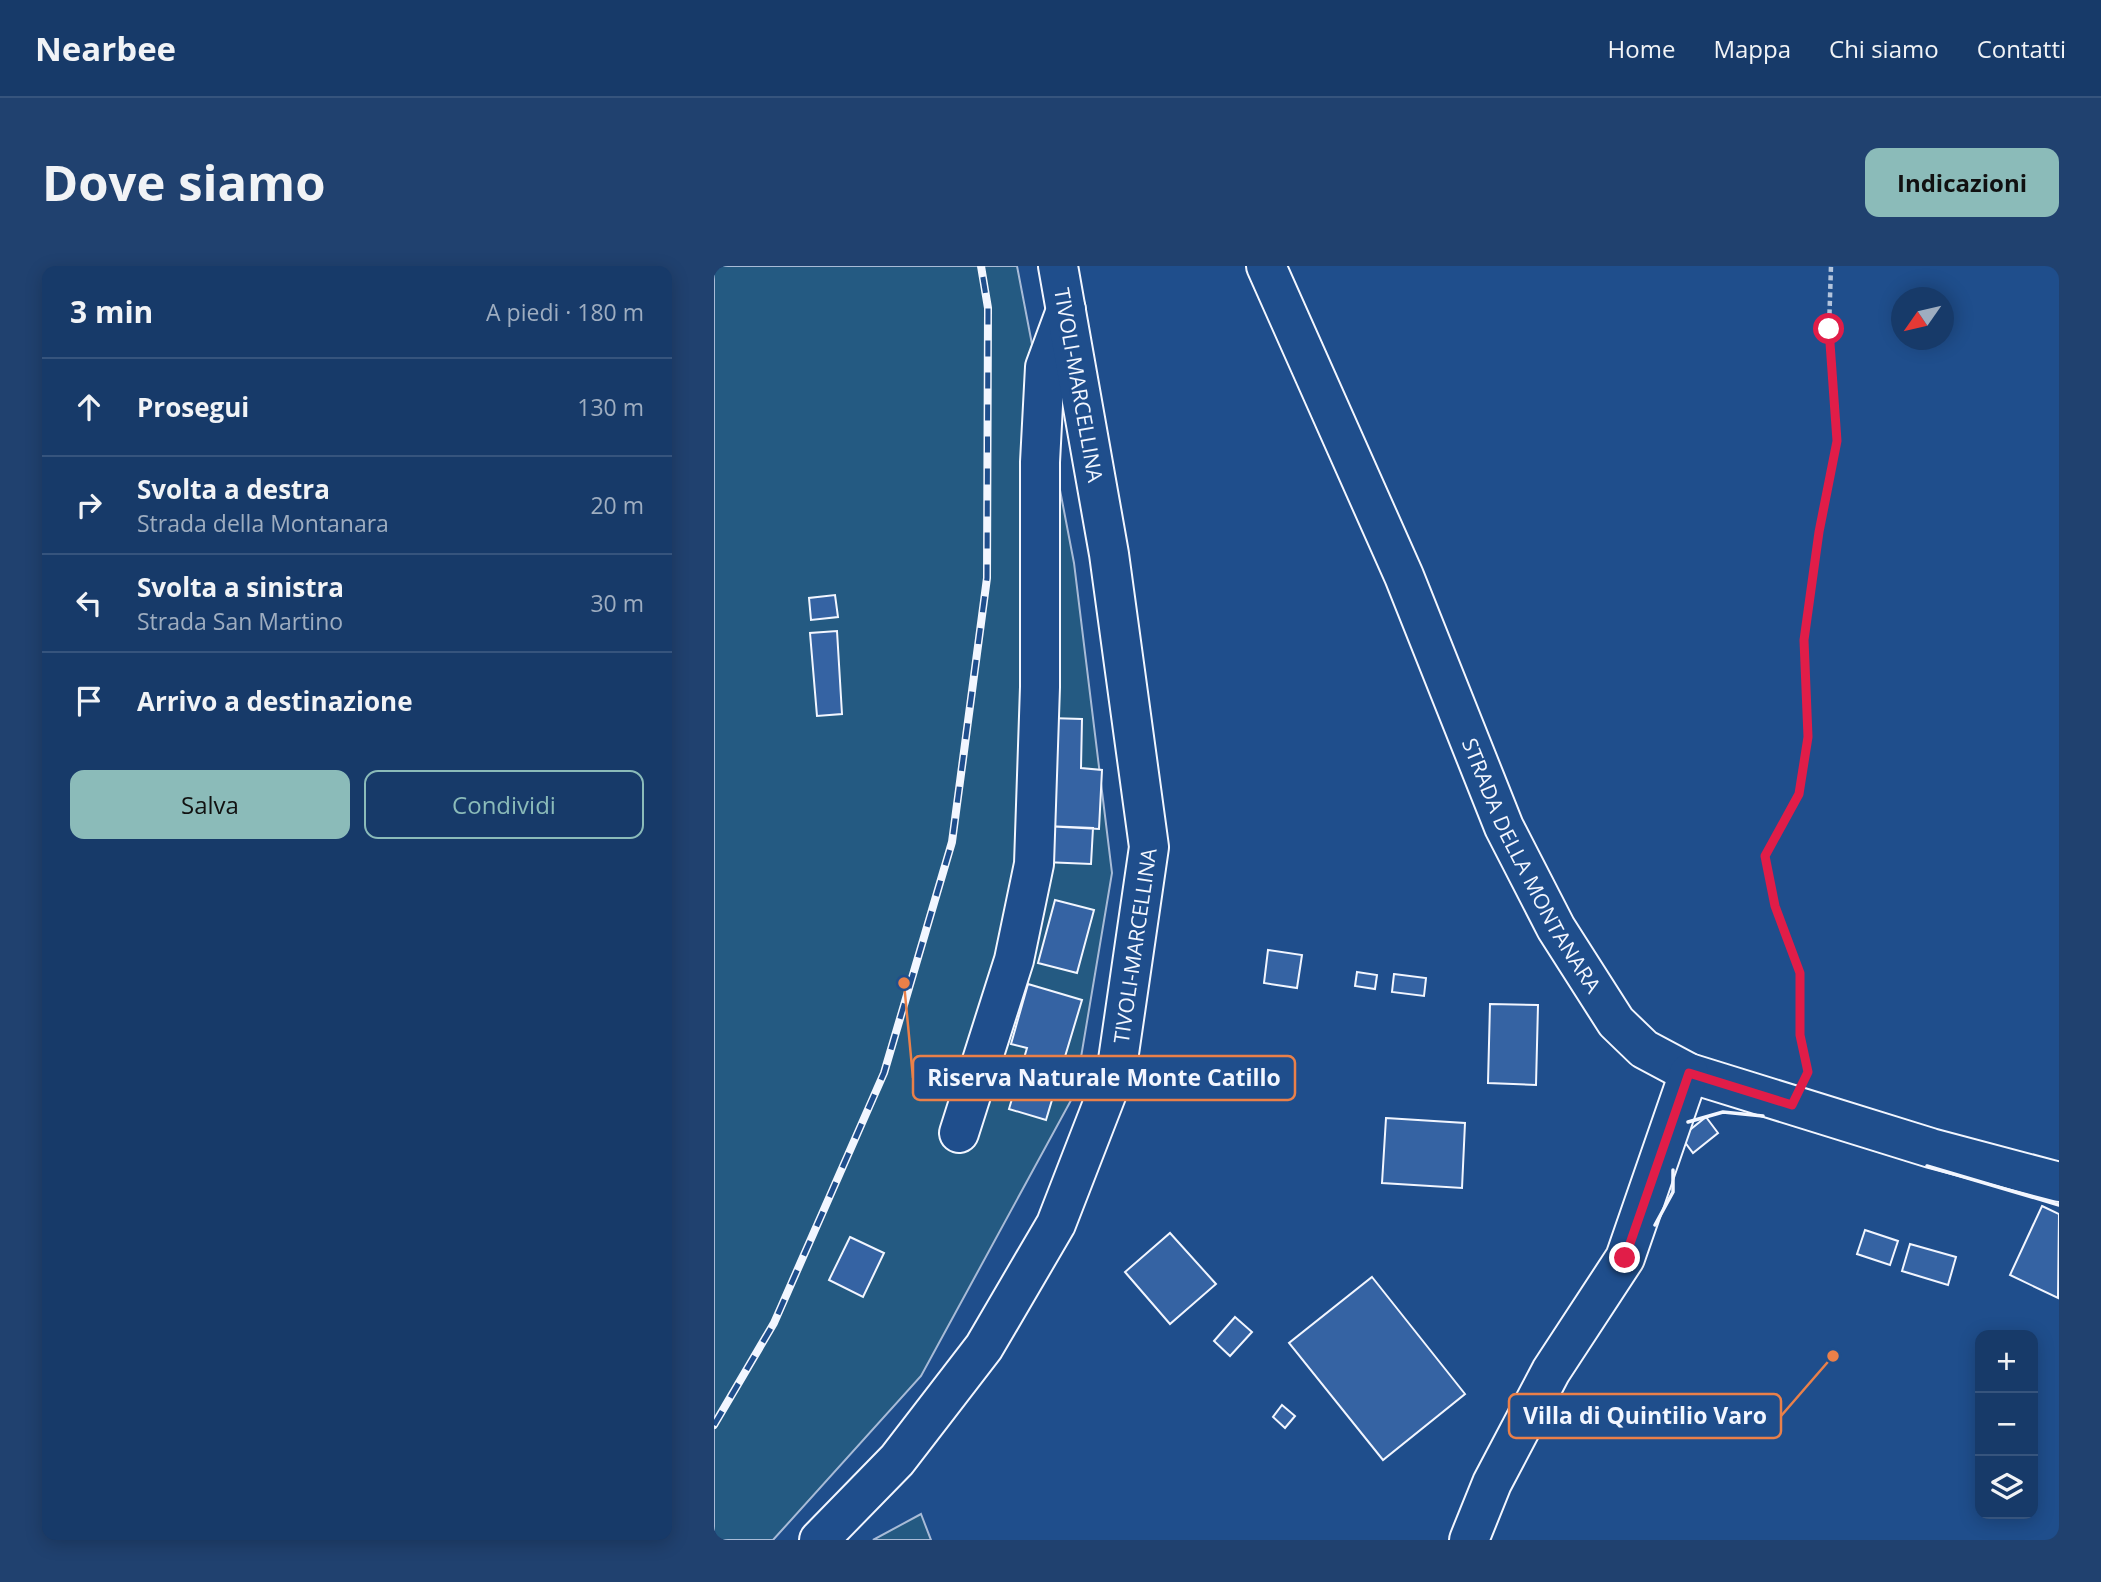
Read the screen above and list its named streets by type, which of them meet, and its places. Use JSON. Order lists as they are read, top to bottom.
{
  "streets": {
    "street": ["TIVOLI-MARCELLINA", "STRADA DELLA MONTANARA"]
  },
  "places": ["Riserva Naturale Monte Catillo", "Villa di Quintilio Varo"],
  "north": "bottom left",
  "page": {
    "header": "Nearbee",
    "nav": [
      "Home",
      "Mappa",
      "Chi siamo",
      "Contatti"
    ],
    "buttons": [
      "Indicazioni",
      ["Salva", "Condividi"]
    ],
    "title": "Dove siamo",
    "heading": ["3 min", "A piedi · 180 m"],
    "list": [
      ["Prosegui", "130 m"],
      ["Svolta a destra", "Strada della Montanara", "20 m"],
      ["Svolta a sinistra", "Strada San Martino", "30 m"],
      "Arrivo a destinazione"
    ],
    "map_buttons": ["+", "−"]
  }
}
